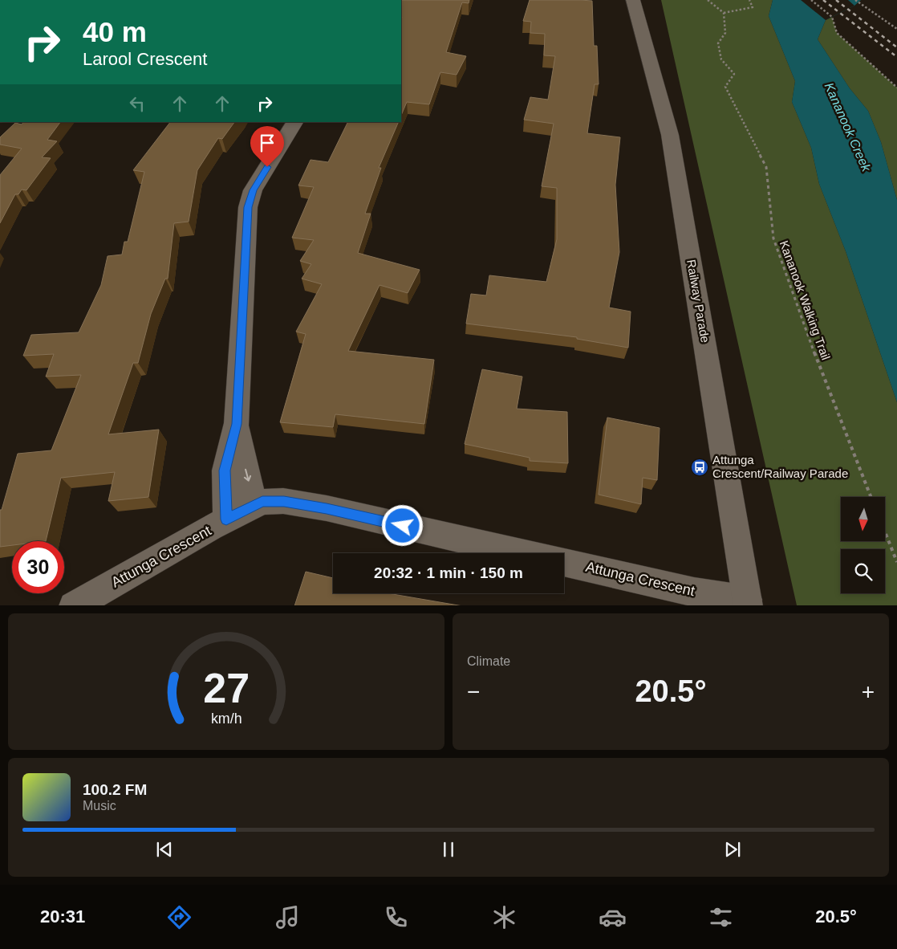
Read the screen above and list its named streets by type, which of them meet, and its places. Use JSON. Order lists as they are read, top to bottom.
{
  "streets": {
    "street": ["Railway Parade", "Attunga Crescent"],
    "path": ["Kananook Walking Trail"]
  },
  "crossings": [
    ["Railway Parade", "Attunga Crescent"]
  ],
  "water": ["Kananook Creek"],
  "places": {
    "bus stop": ["Attunga Crescent/Railway Parade"]
  },
  "north": "bottom",
  "page": {
    "turn": ["40 m", "Larool Crescent"],
    "limit": "30",
    "trip": "20:32 · 1 min · 150 m",
    "tile": "Climate",
    "heat": ["−", "20.5°", "+"],
    "song": ["100.2 FM", "Music"],
    "tabs": ["20:31", "20.5°"],
    "gauge": ["27", "km/h"]
  }
}
